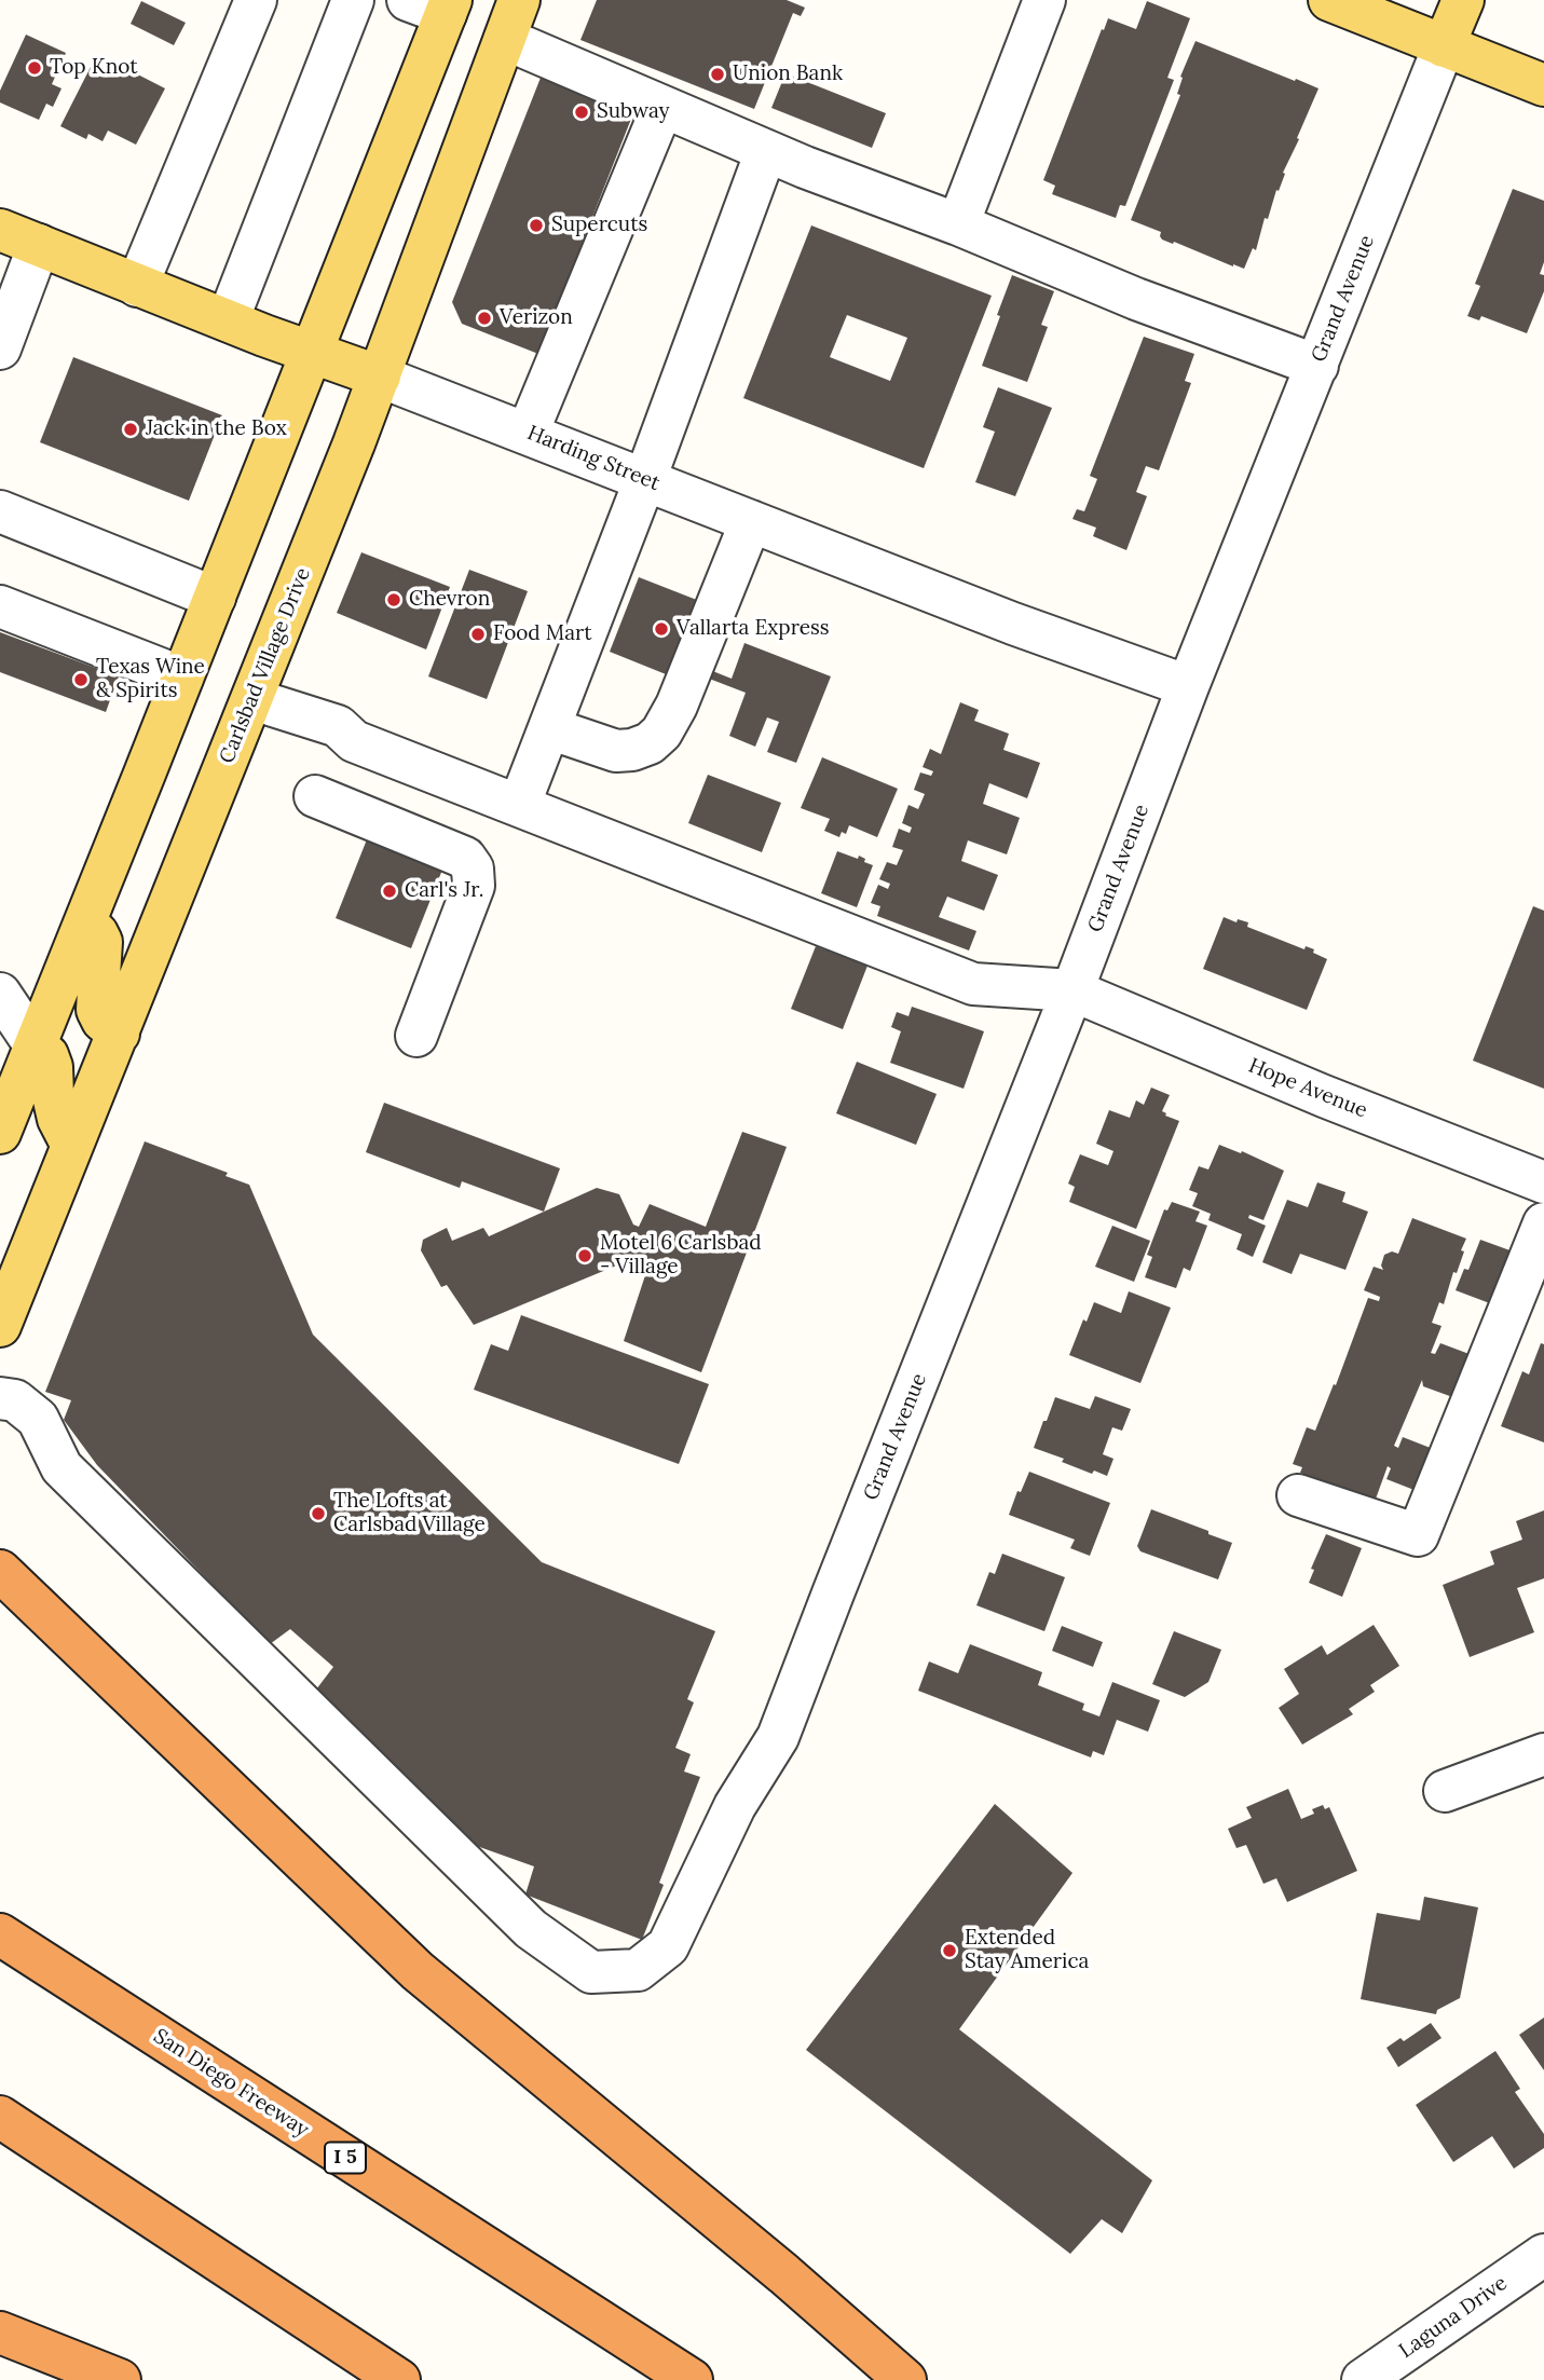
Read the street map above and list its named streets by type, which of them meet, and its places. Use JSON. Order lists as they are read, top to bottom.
{
  "streets": {
    "highway": ["San Diego Freeway", "I 5"],
    "main road": ["Grand Avenue", "Harding Street", "Carlsbad Village Drive"],
    "street": ["Hope Avenue", "Laguna Drive"]
  },
  "crossings": [
    ["Grand Avenue", "Harding Street"],
    ["Grand Avenue", "Hope Avenue"],
    ["Harding Street", "Carlsbad Village Drive"],
    ["Carlsbad Village Drive", "Hope Avenue"]
  ],
  "places": [
    "Top Knot",
    "Union Bank",
    "Subway",
    "Supercuts",
    "Verizon",
    "Jack in the Box",
    "Chevron",
    "Vallarta Express",
    "Food Mart",
    "Texas Wine & Spirits",
    "Carl's Jr.",
    "Motel 6 Carlsbad - Village",
    "The Lofts at Carlsbad Village",
    "Extended Stay America"
  ]
}
